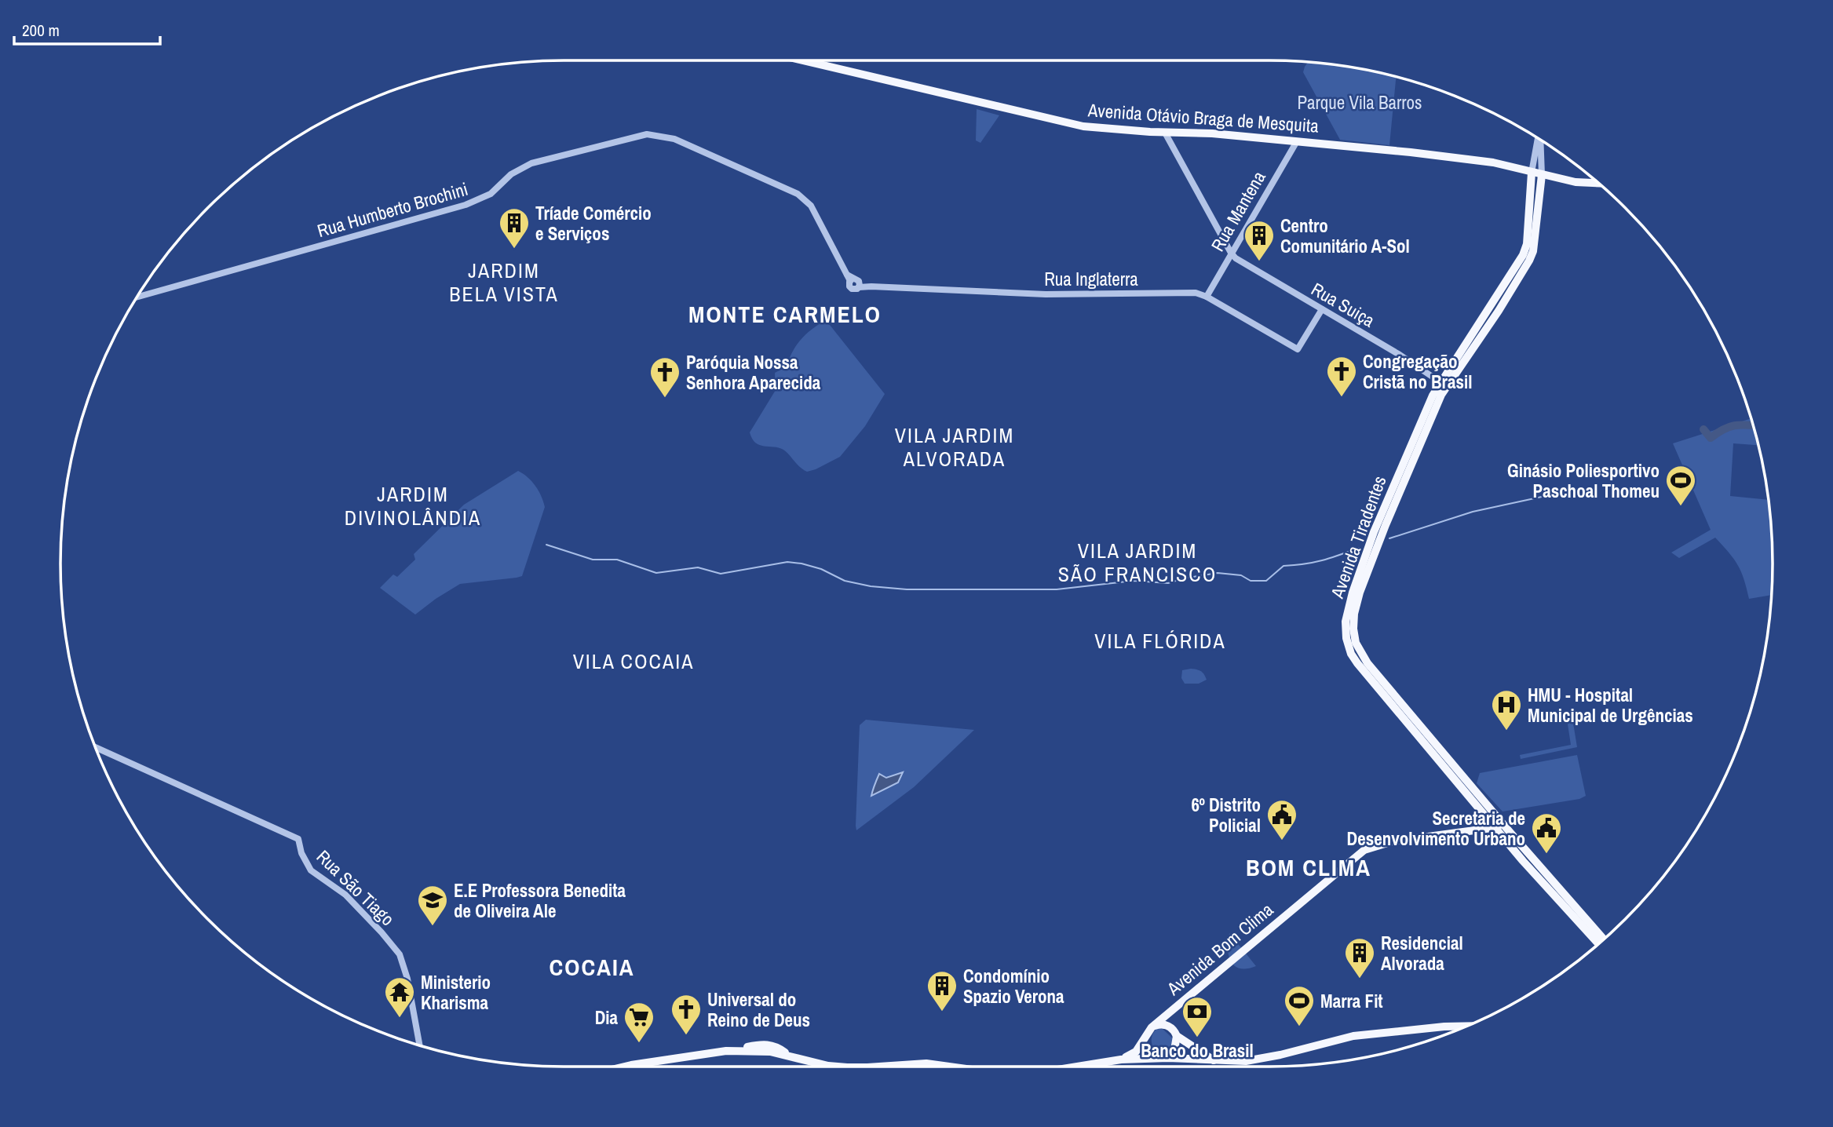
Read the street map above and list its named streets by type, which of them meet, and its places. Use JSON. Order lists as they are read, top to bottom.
{
  "streets": {
    "main road": ["Avenida Otávio Braga de Mesquita", "Avenida Tiradentes", "Avenida Bom Clima"],
    "street": [
      "Rua Humberto Brochini",
      "Rua Mantena",
      "Rua Inglaterra",
      "Rua Suiça",
      "Rua São Tiago"
    ]
  },
  "crossings": [
    ["Avenida Otávio Braga de Mesquita", "Rua Mantena"],
    ["Avenida Otávio Braga de Mesquita", "Avenida Tiradentes"],
    ["Rua Humberto Brochini", "Rua Inglaterra"],
    ["Rua Mantena", "Rua Inglaterra"],
    ["Rua Mantena", "Rua Suiça"],
    ["Rua Inglaterra", "Rua Suiça"],
    ["Rua Suiça", "Avenida Tiradentes"],
    ["Avenida Tiradentes", "Avenida Bom Clima"]
  ],
  "districts": [
    "JARDIM BELA VISTA",
    "MONTE CARMELO",
    "VILA JARDIM ALVORADA",
    "JARDIM DIVINOLÂNDIA",
    "VILA JARDIM SÃO FRANCISCO",
    "VILA FLÓRIDA",
    "VILA COCAIA",
    "BOM CLIMA",
    "COCAIA"
  ],
  "parks": ["Parque Vila Barros"],
  "places": {
    "building": [
      "Tríade Comércio e Serviços",
      "Centro Comunitário A-Sol",
      "Residencial Alvorada",
      "Condomínio Spazio Verona"
    ],
    "church": ["Congregação Cristã no Brasil", "Paróquia Nossa Senhora Aparecida", "Universal do Reino de Deus"],
    "sports": ["Ginásio Poliesportivo Paschoal Thomeu", "Marra Fit"],
    "hospital": ["HMU - Hospital Municipal de Urgências"],
    "public building": ["6º Distrito Policial", "Secretaria de Desenvolvimento Urbano"],
    "school or university": ["E.E Professora Benedita de Oliveira Ale"],
    "temple": ["Ministerio Kharisma"],
    "bank": ["Banco do Brasil"],
    "supermarket": ["Dia"]
  },
  "scale_bar": "200 m"
}
